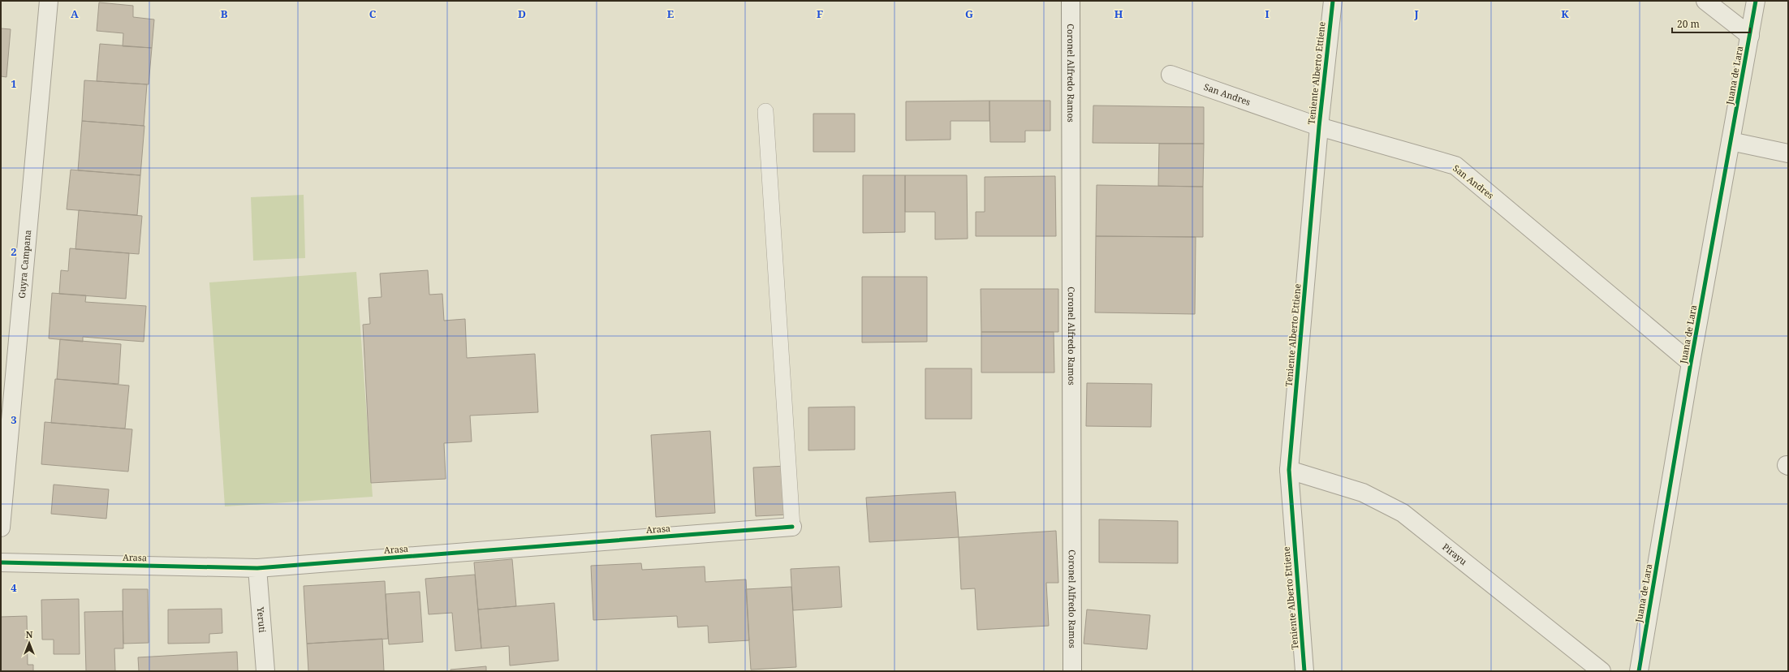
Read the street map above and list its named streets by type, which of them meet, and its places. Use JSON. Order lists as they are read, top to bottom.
{
  "streets": {
    "street": [
      "Coronel Alfredo Ramos",
      "Teniente Alberto Ettiene",
      "Juana de Lara",
      "San Andres",
      "Guyra Campana",
      "Arasa",
      "Pirayu",
      "Yeruti"
    ]
  },
  "crossings": [
    ["Teniente Alberto Ettiene", "San Andres"],
    ["Teniente Alberto Ettiene", "Pirayu"],
    ["Juana de Lara", "San Andres"],
    ["Arasa", "Yeruti"]
  ],
  "scale_bar": "20 m",
  "north": "top",
  "grid": {
    "columns": [
      "A",
      "B",
      "C",
      "D",
      "E",
      "F",
      "G",
      "H",
      "I",
      "J",
      "K"
    ],
    "rows": [
      "1",
      "2",
      "3",
      "4"
    ]
  }
}
